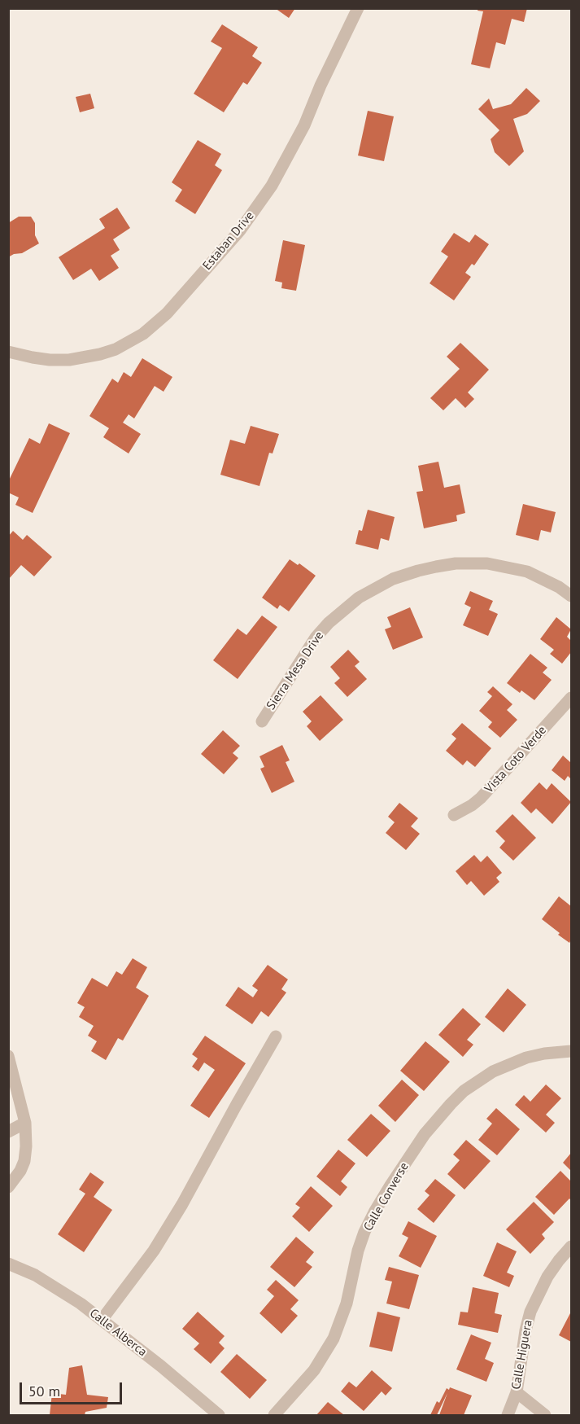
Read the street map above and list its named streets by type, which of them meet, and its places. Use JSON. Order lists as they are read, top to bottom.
{
  "streets": {
    "street": [
      "Estaban Drive",
      "Sierra Mesa Drive",
      "Vista Coto Verde",
      "Calle Converse",
      "Calle Alberca",
      "Calle Higuera"
    ]
  },
  "scale_bar": "50 m"
}
